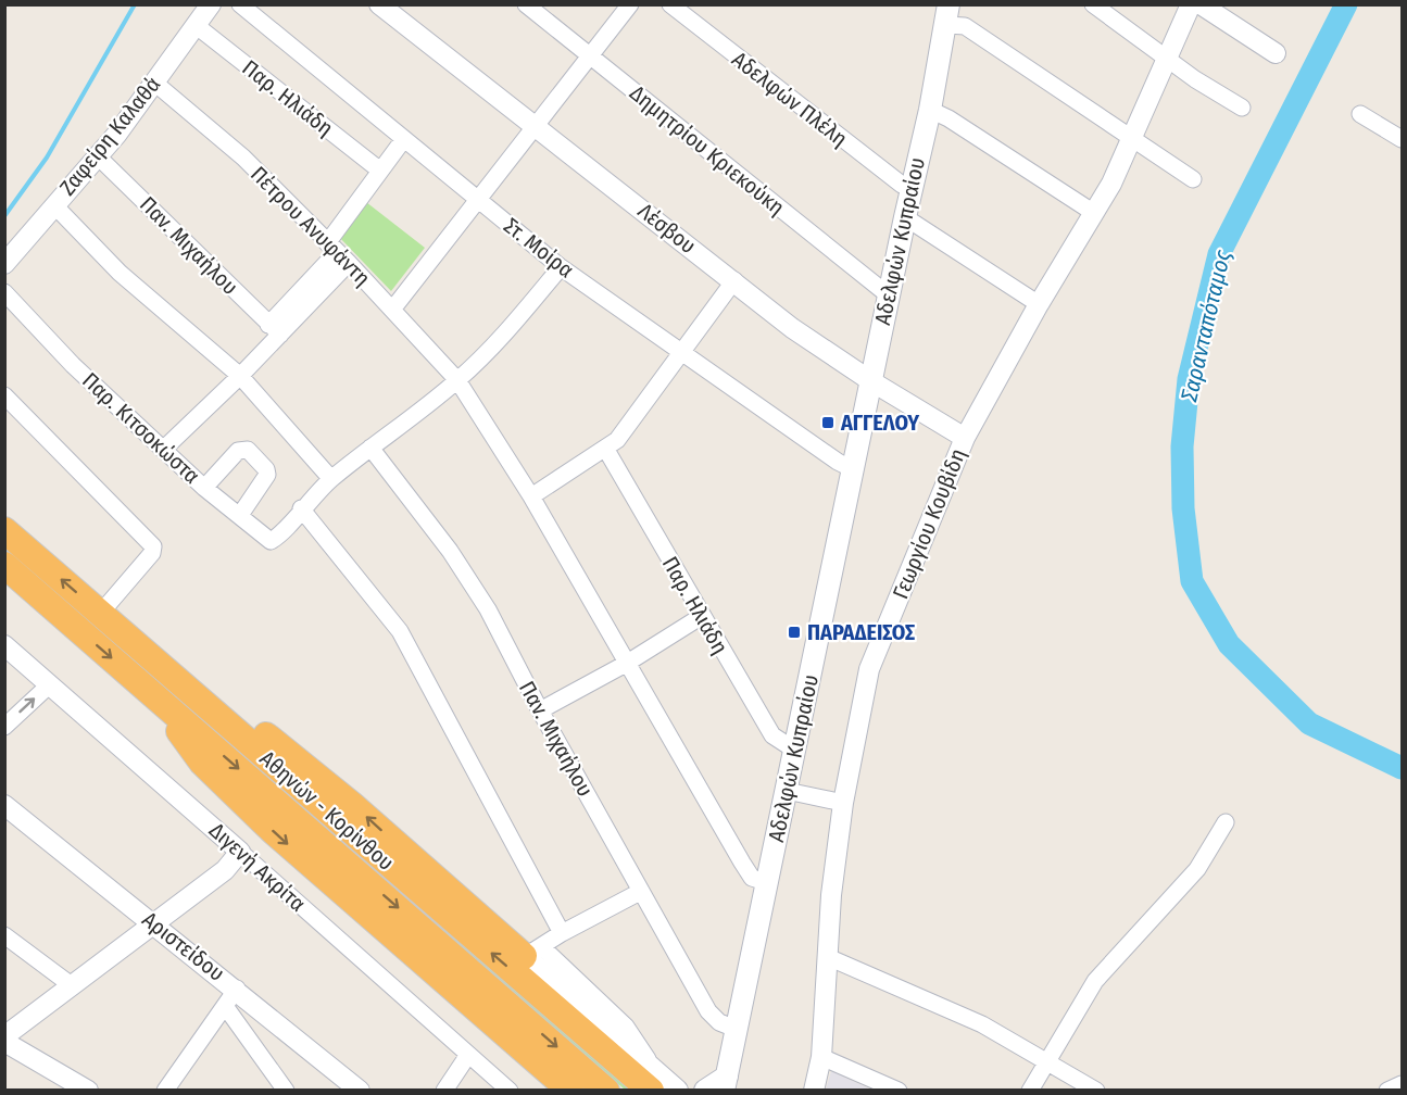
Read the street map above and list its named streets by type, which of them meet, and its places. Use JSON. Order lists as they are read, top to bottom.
{
  "streets": {
    "highway": ["Αθηνών - Κορίνθου"],
    "main road": ["Αδελφών Κυπραίου"],
    "street": [
      "Παρ. Ηλιάδη",
      "Αδελφών Πλέλη",
      "Ζαφείρη Καλαθά",
      "Δημητρίου Κριεκούκη",
      "Πέτρου Ανυφάντη",
      "Λέσβου",
      "Παν. Μιχαήλου",
      "Στ. Μοίρα",
      "Παρ. Κιτσοκώστα",
      "Γεωργίου Κουβίδη",
      "Διγενή Ακρίτα",
      "Αριστείδου"
    ]
  },
  "crossings": [
    ["Παρ. Ηλιάδη", "Ζαφείρη Καλαθά"],
    ["Παρ. Ηλιάδη", "Αδελφών Κυπραίου"],
    ["Αδελφών Πλέλη", "Αδελφών Κυπραίου"],
    ["Ζαφείρη Καλαθά", "Πέτρου Ανυφάντη"],
    ["Ζαφείρη Καλαθά", "Παν. Μιχαήλου"],
    ["Δημητρίου Κριεκούκη", "Αδελφών Κυπραίου"],
    ["Πέτρου Ανυφάντη", "Αδελφών Κυπραίου"],
    ["Λέσβου", "Αδελφών Κυπραίου"],
    ["Λέσβου", "Γεωργίου Κουβίδη"],
    ["Αδελφών Κυπραίου", "Παν. Μιχαήλου"],
    ["Αδελφών Κυπραίου", "Στ. Μοίρα"]
  ],
  "water": ["Σαρανταπόταμος"],
  "places": {
    "transit": ["ΑΓΓΕΛΟΥ", "ΠΑΡΑΔΕΙΣΟΣ"]
  }
}
